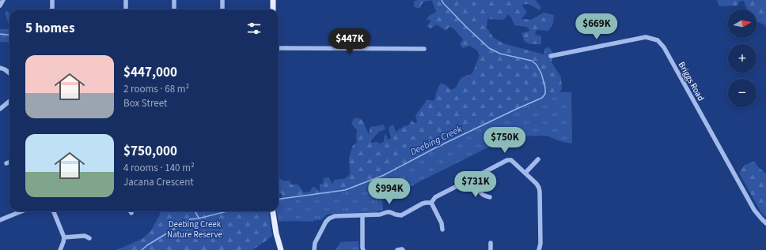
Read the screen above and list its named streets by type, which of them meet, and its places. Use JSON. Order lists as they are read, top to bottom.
{
  "streets": {
    "street": ["Briggs Road"]
  },
  "water": ["Deebing Creek"],
  "parks": ["Deebing Creek Nature Reserve"],
  "north": "right",
  "page": {
    "map_buttons": ["+", "−"],
    "heading": "5 homes",
    "price": [
      "$669K",
      "$447K",
      "$750K",
      "$731K",
      "$994K"
    ],
    "list": [
      {
        "name": "$447,000",
        "note": "2 rooms · 68 m² · Box Street"
      },
      {
        "name": "$750,000",
        "note": "4 rooms · 140 m² · Jacana Crescent"
      }
    ]
  }
}
